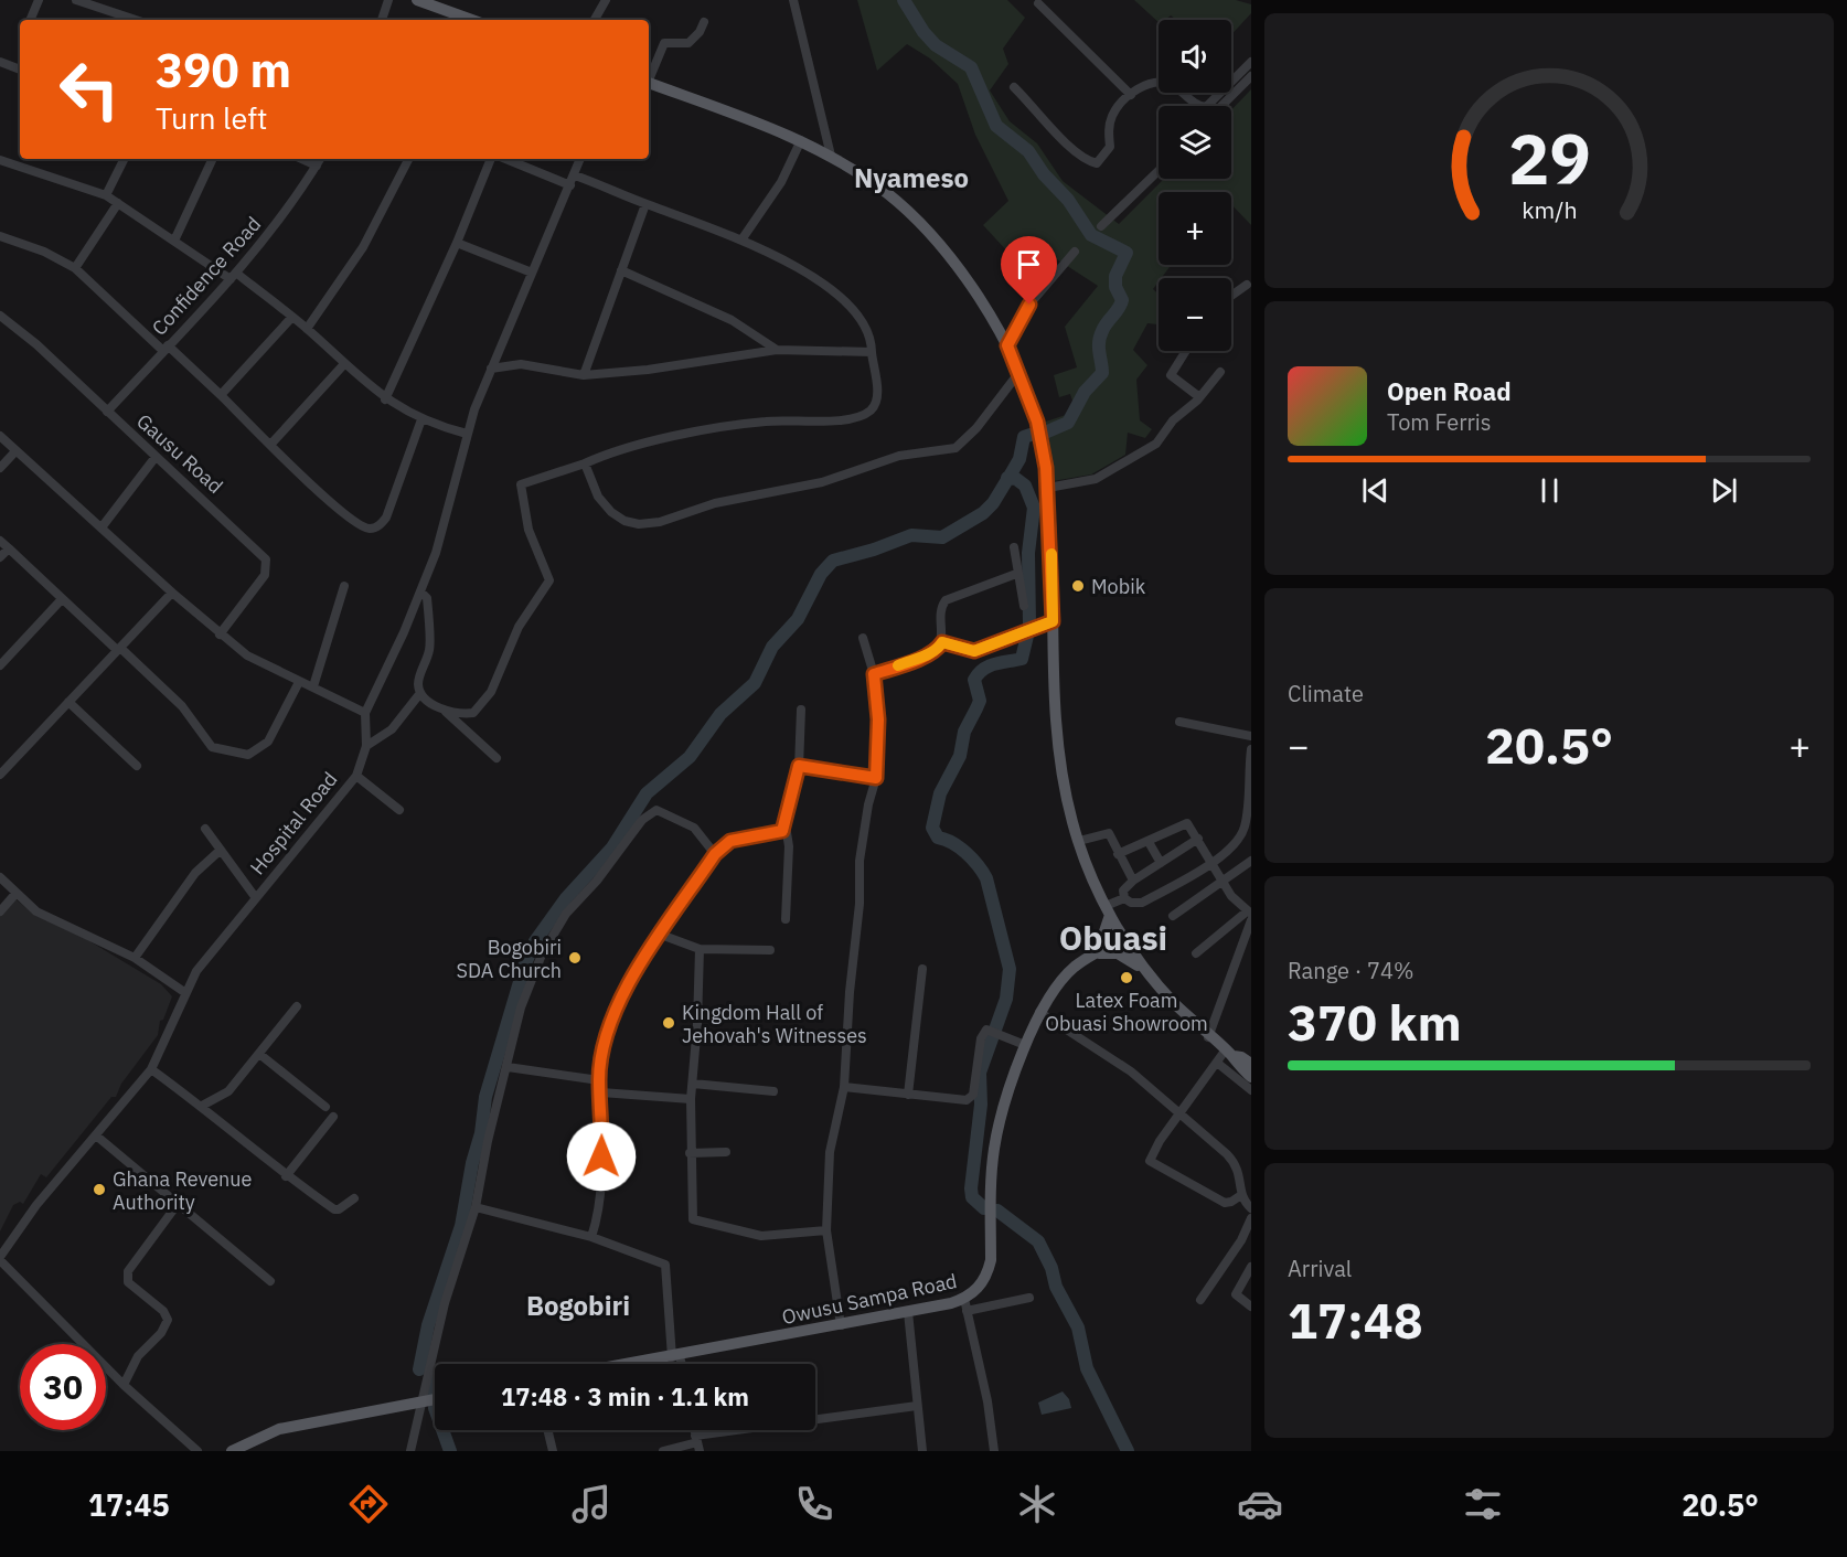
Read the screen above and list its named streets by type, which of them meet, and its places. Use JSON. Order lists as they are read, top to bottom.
{
  "streets": {
    "main road": ["Owusu Sampa Road"],
    "street": ["Confidence Road", "Gausu Road", "Hospital Road"]
  },
  "crossings": [
    ["Confidence Road", "Gausu Road"]
  ],
  "districts": ["Nyameso", "Obuasi", "Bogobiri"],
  "places": [
    "Mobik",
    "Bogobiri SDA Church",
    "Latex Foam Obuasi Showroom",
    "Kingdom Hall of Jehovah's Witnesses",
    "Ghana Revenue Authority"
  ],
  "page": {
    "map_buttons": ["+", "−"],
    "turn": ["390 m", "Turn left"],
    "song": ["Open Road", "Tom Ferris"],
    "tile": [
      "Climate",
      ["Range · 74%", "370 km"],
      ["Arrival", "17:48"]
    ],
    "heat": ["−", "20.5°", "+"],
    "limit": "30",
    "trip": "17:48 · 3 min · 1.1 km",
    "tabs": ["17:45", "20.5°"],
    "gauge": ["29", "km/h"]
  }
}
